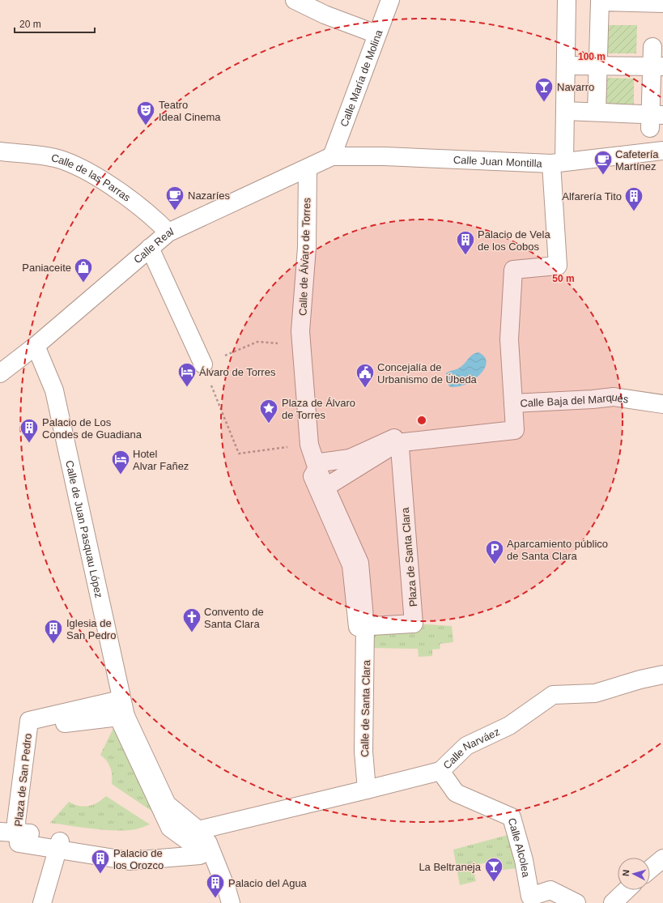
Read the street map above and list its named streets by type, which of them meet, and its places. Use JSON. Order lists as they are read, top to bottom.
{
  "streets": {
    "street": [
      "Calle María de Molina",
      "Calle Juan Montilla",
      "Calle de las Parras",
      "Calle Real",
      "Calle de Álvaro de Torres",
      "Calle Baja del Marqués",
      "Calle de Juan Pasquau López",
      "Plaza de Santa Clara",
      "Calle de Santa Clara",
      "Calle Narváez",
      "Plaza de San Pedro",
      "Calle Alcolea"
    ]
  },
  "crossings": [
    ["Calle María de Molina", "Calle Juan Montilla"],
    ["Calle María de Molina", "Calle Real"],
    ["Calle Juan Montilla", "Calle Real"],
    ["Calle de las Parras", "Calle Real"],
    ["Calle Real", "Calle de Álvaro de Torres"],
    ["Calle Real", "Calle de Juan Pasquau López"],
    ["Calle Baja del Marqués", "Plaza de Santa Clara"],
    ["Calle de Juan Pasquau López", "Plaza de San Pedro"],
    ["Plaza de Santa Clara", "Calle de Santa Clara"],
    ["Calle de Santa Clara", "Calle Narváez"],
    ["Calle Narváez", "Plaza de San Pedro"],
    ["Calle Narváez", "Calle Alcolea"]
  ],
  "places": {
    "bar": ["Navarro", "La Beltraneja"],
    "theatre": ["Teatro Ideal Cinema"],
    "cafe": ["Cafetería Martínez", "Nazaríes"],
    "building": [
      "Alfarería Tito",
      "Palacio de Vela de los Cobos",
      "Palacio de Los Condes de Guadiana",
      "Iglesia de San Pedro",
      "Palacio de los Orozco",
      "Palacio del Agua"
    ],
    "shop": ["Paniaceite"],
    "hotel": ["Álvaro de Torres", "Hotel Alvar Fañez"],
    "public building": ["Concejalía de Urbanismo de Úbeda"],
    "place": ["Plaza de Álvaro de Torres"],
    "parking": ["Aparcamiento público de Santa Clara"],
    "church": ["Convento de Santa Clara"]
  },
  "scale_bar": "20 m",
  "north": "left",
  "rings": ["100 m", "50 m"]
}
